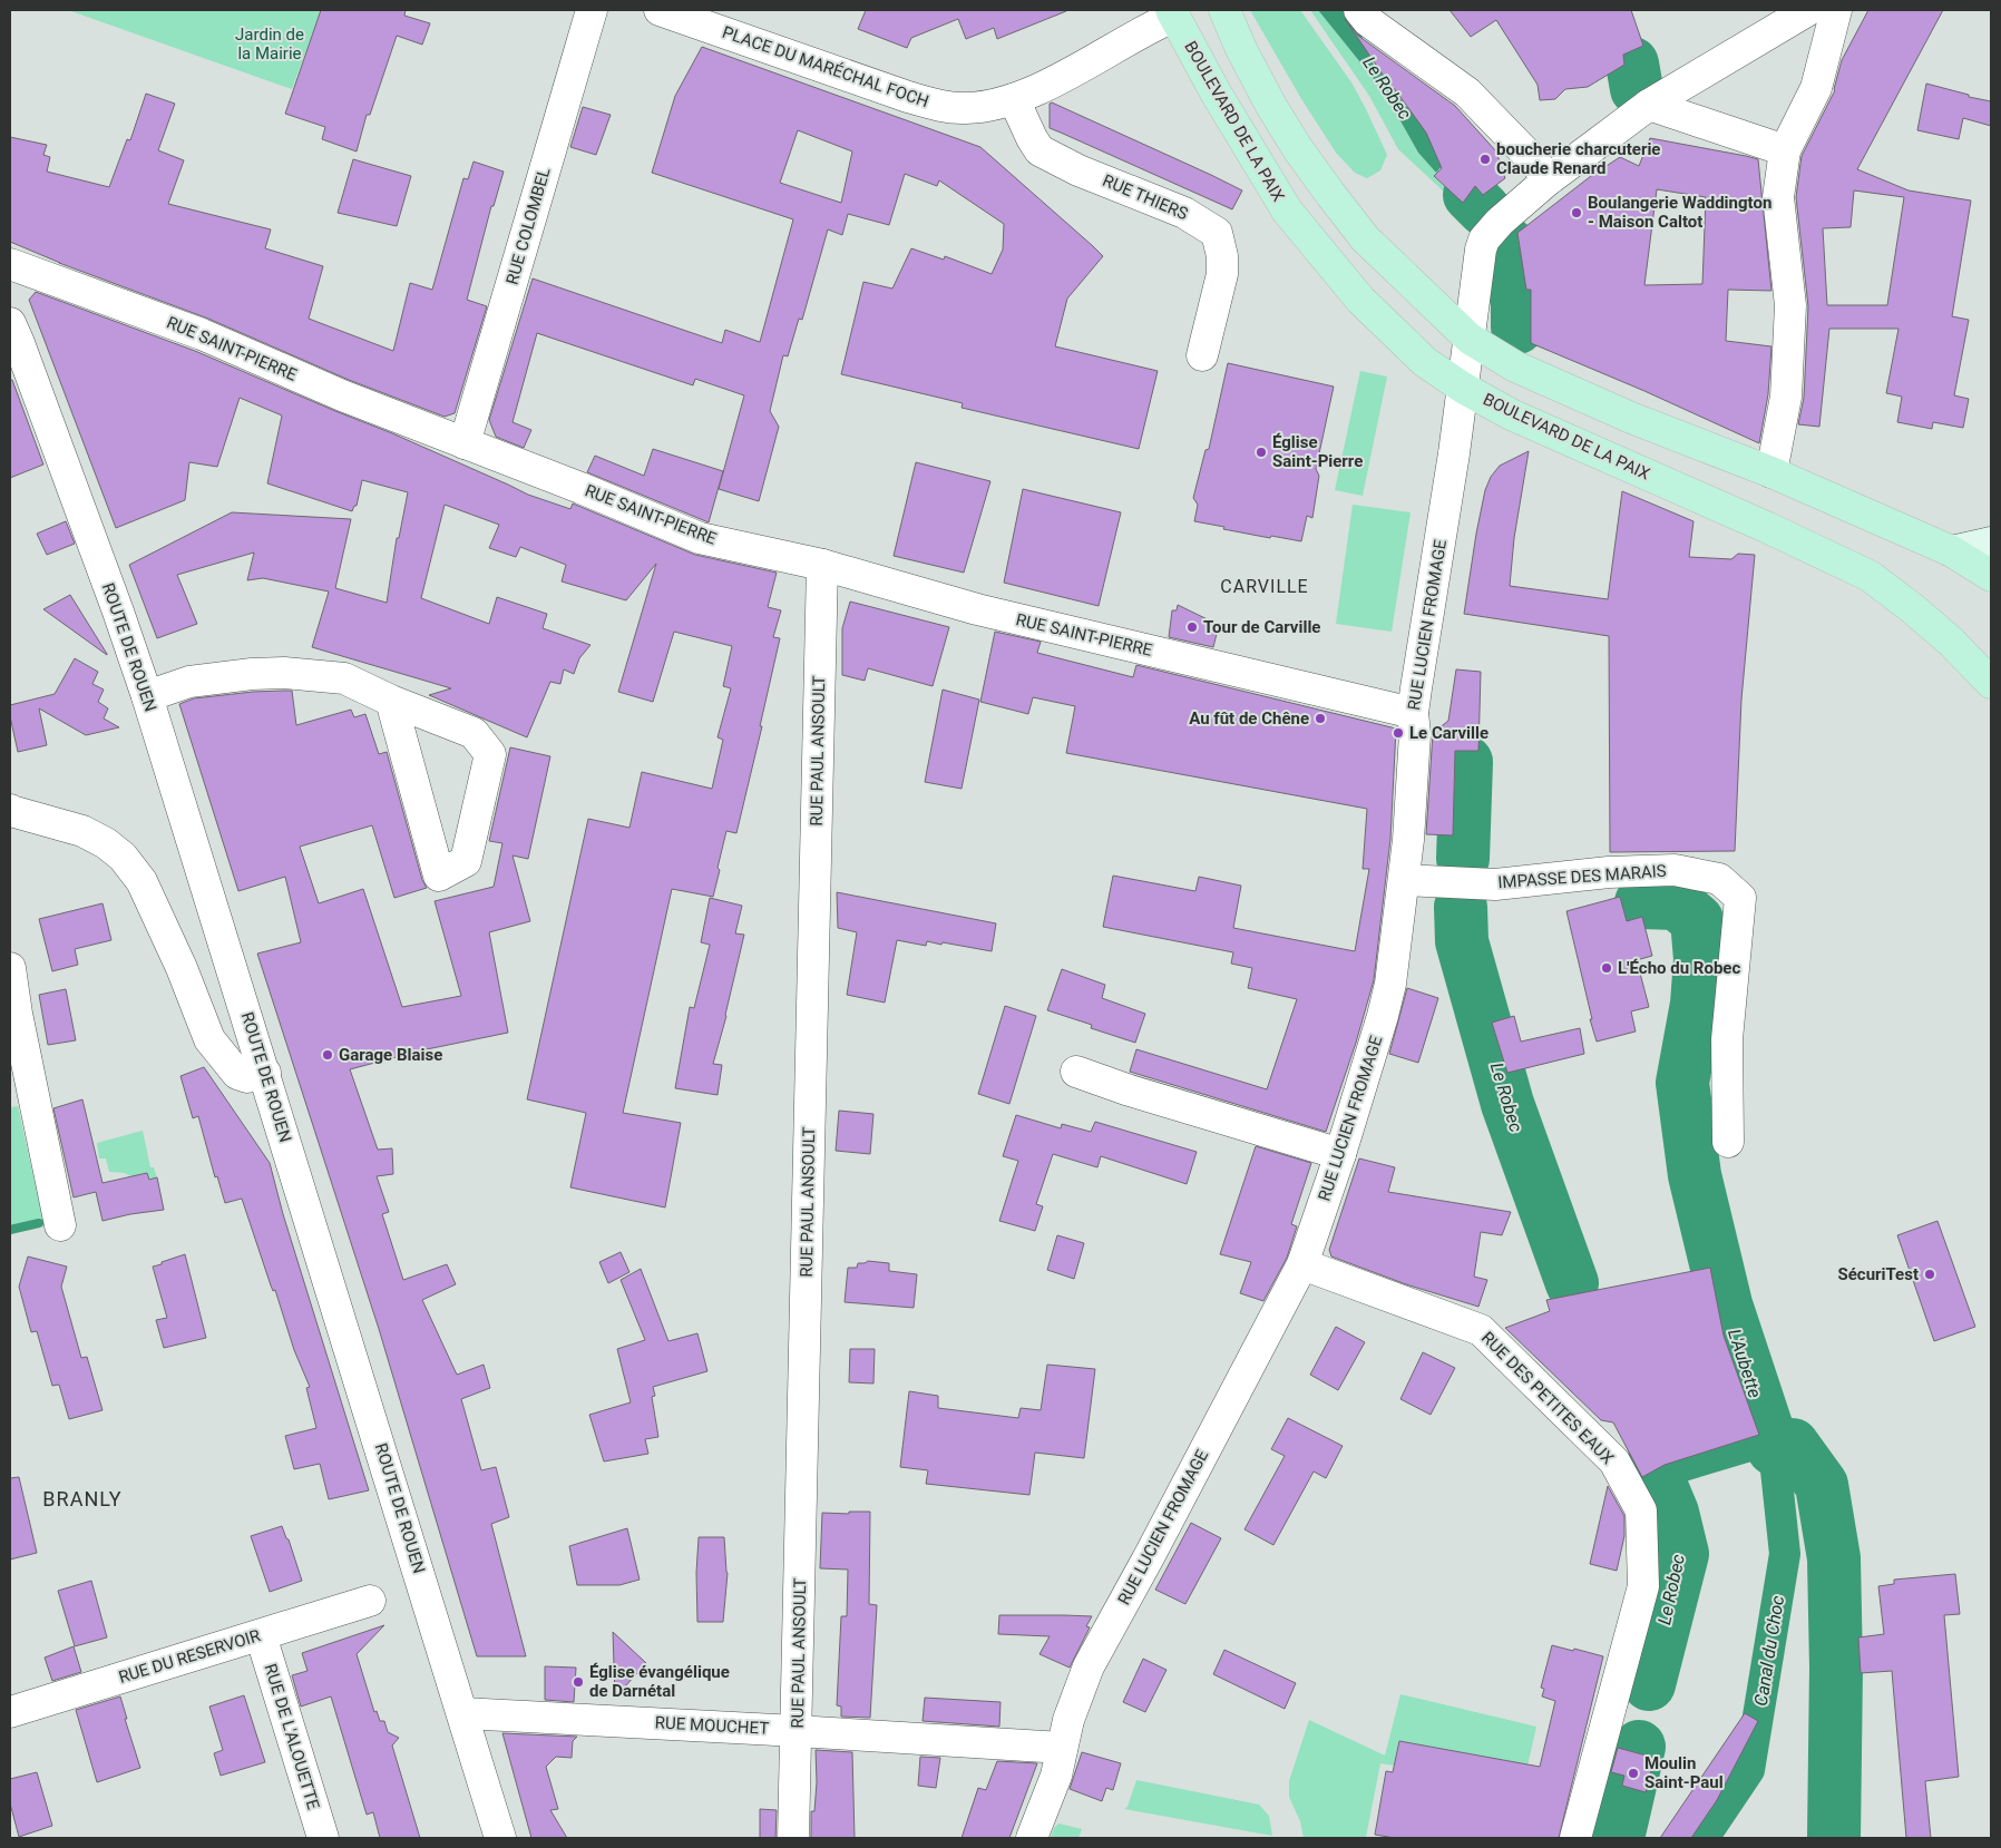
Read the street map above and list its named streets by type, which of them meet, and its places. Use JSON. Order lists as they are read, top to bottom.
{
  "streets": {
    "main road": ["BOULEVARD DE LA PAIX"],
    "street": [
      "PLACE DU MARÉCHAL FOCH",
      "RUE THIERS",
      "RUE COLOMBEL",
      "RUE SAINT-PIERRE",
      "RUE LUCIEN FROMAGE",
      "ROUTE DE ROUEN",
      "RUE PAUL ANSOULT",
      "IMPASSE DES MARAIS",
      "RUE DES PETITES EAUX",
      "RUE DU RESERVOIR",
      "RUE MOUCHET",
      "RUE DE L'ALOUETTE"
    ]
  },
  "crossings": [
    ["PLACE DU MARÉCHAL FOCH", "BOULEVARD DE LA PAIX"],
    ["PLACE DU MARÉCHAL FOCH", "RUE THIERS"],
    ["BOULEVARD DE LA PAIX", "RUE LUCIEN FROMAGE"],
    ["RUE COLOMBEL", "RUE SAINT-PIERRE"],
    ["RUE SAINT-PIERRE", "RUE LUCIEN FROMAGE"],
    ["RUE SAINT-PIERRE", "RUE PAUL ANSOULT"],
    ["RUE LUCIEN FROMAGE", "IMPASSE DES MARAIS"],
    ["RUE LUCIEN FROMAGE", "RUE DES PETITES EAUX"],
    ["RUE LUCIEN FROMAGE", "RUE MOUCHET"],
    ["ROUTE DE ROUEN", "RUE MOUCHET"],
    ["RUE PAUL ANSOULT", "RUE MOUCHET"],
    ["RUE DU RESERVOIR", "RUE DE L'ALOUETTE"]
  ],
  "districts": ["CARVILLE", "BRANLY"],
  "water": ["Le Robec", "L'Aubette", "Canal du Choc"],
  "parks": ["Jardin de la Mairie"],
  "places": [
    "boucherie charcuterie Claude Renard",
    "Boulangerie Waddington - Maison Caltot",
    "Église Saint-Pierre",
    "Tour de Carville",
    "Au fût de Chêne",
    "Le Carville",
    "L'Écho du Robec",
    "Garage Blaise",
    "SécuriTest",
    "Église évangélique de Darnétal",
    "Moulin Saint-Paul"
  ]
}
